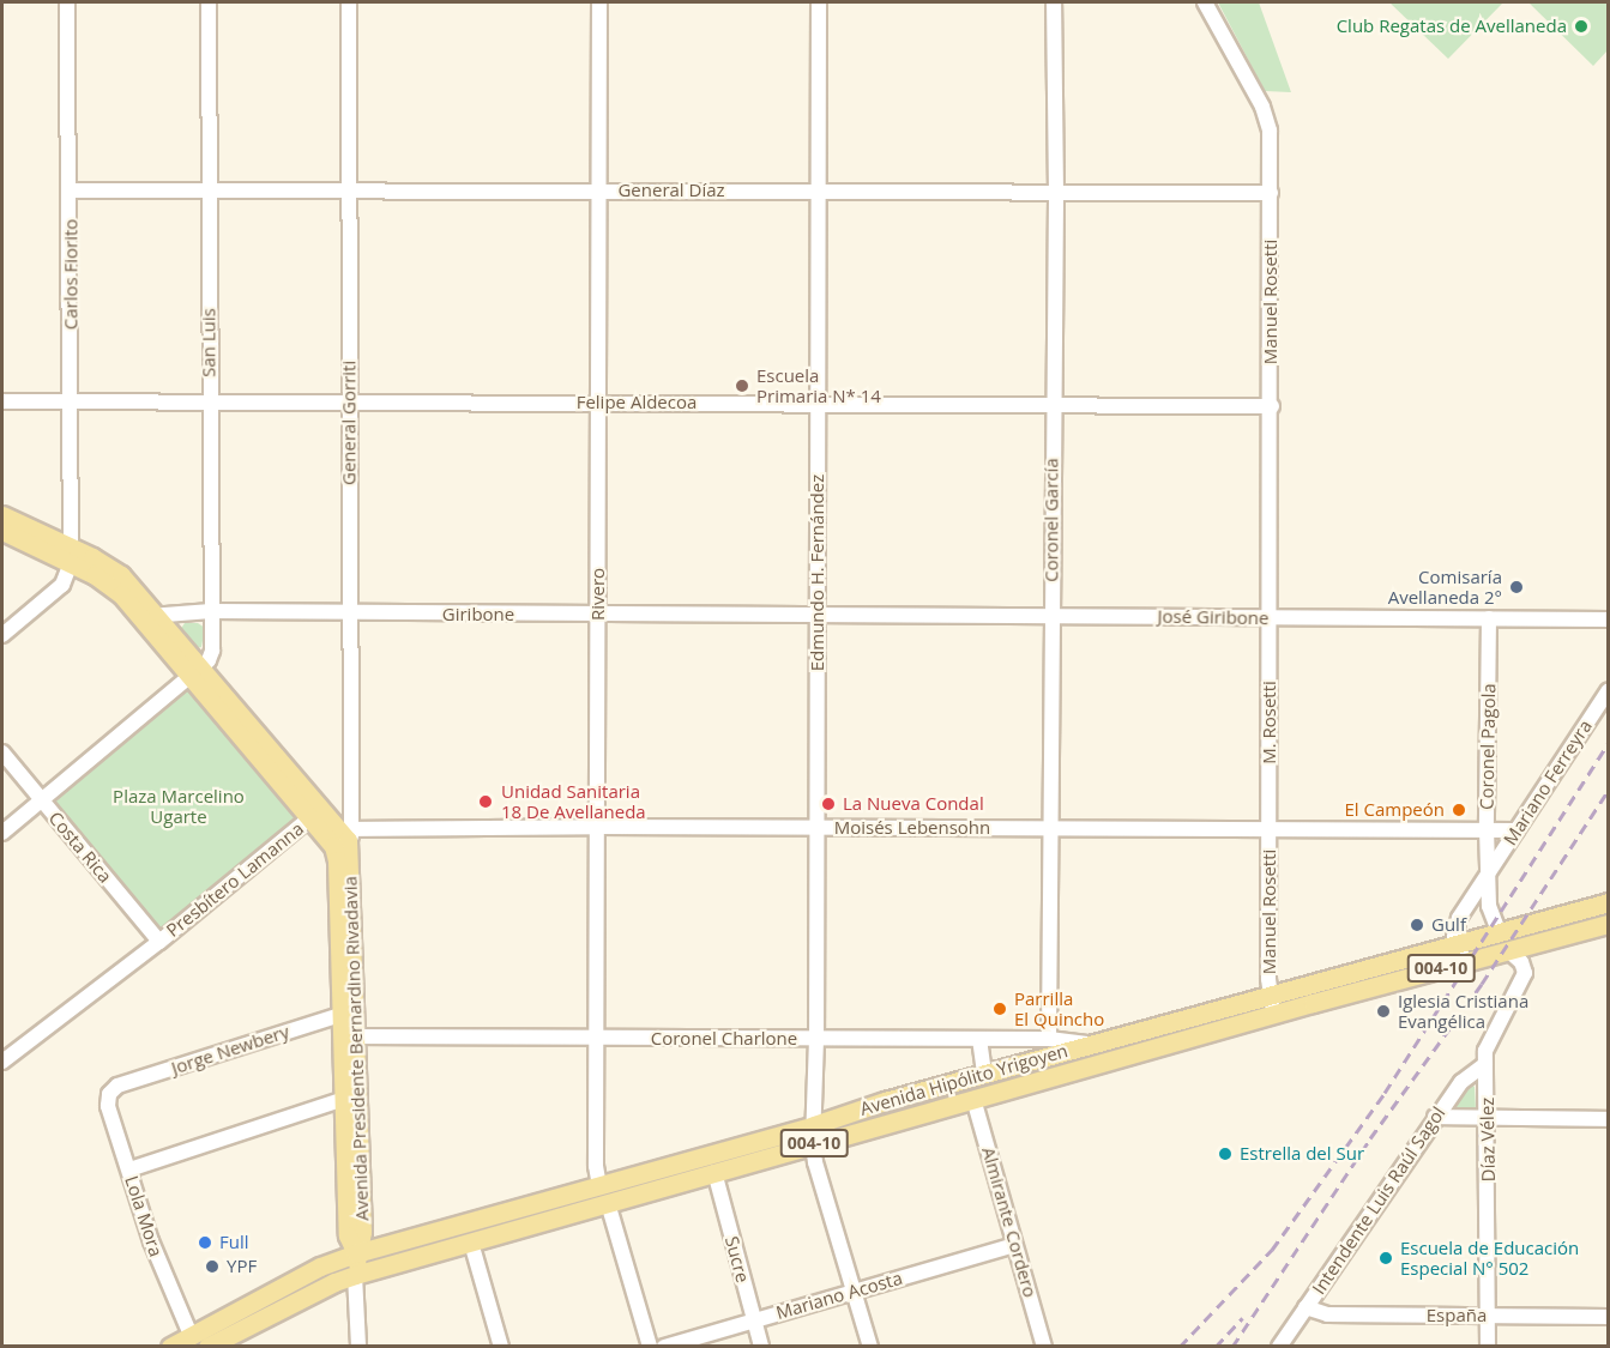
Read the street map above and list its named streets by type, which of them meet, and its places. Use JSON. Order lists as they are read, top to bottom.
{
  "streets": {
    "main road": ["004-10", "Avenida Presidente Bernardino Rivadavia", "Avenida Hipólito Yrigoyen"],
    "street": [
      "General Díaz",
      "Carlos Fiorito",
      "Manuel Rosetti",
      "San Luis",
      "Felipe Aldecoa",
      "General Gorriti",
      "Coronel García",
      "Edmundo H. Fernández",
      "Rivero",
      "Giribone",
      "José Giribone",
      "M. Rosetti",
      "Coronel Pagola",
      "Mariano Ferreyra",
      "Moisés Lebensohn",
      "Costa Rica",
      "Presbítero Lamanna",
      "Coronel Charlone",
      "Jorge Newbery",
      "Díaz Vélez",
      "Intendente Luis Raúl Sagol",
      "Lola Mora",
      "Almirante Cordero",
      "Sucre",
      "Mariano Acosta",
      "España"
    ]
  },
  "crossings": [
    ["General Díaz", "Carlos Fiorito"],
    ["General Díaz", "Manuel Rosetti"],
    ["General Díaz", "San Luis"],
    ["General Díaz", "General Gorriti"],
    ["General Díaz", "Coronel García"],
    ["General Díaz", "Edmundo H. Fernández"],
    ["General Díaz", "Rivero"],
    ["Carlos Fiorito", "Felipe Aldecoa"],
    ["Carlos Fiorito", "Avenida Presidente Bernardino Rivadavia"],
    ["Manuel Rosetti", "Felipe Aldecoa"],
    ["Manuel Rosetti", "José Giribone"],
    ["Manuel Rosetti", "M. Rosetti"],
    ["Manuel Rosetti", "Moisés Lebensohn"],
    ["Manuel Rosetti", "Avenida Hipólito Yrigoyen"],
    ["San Luis", "Felipe Aldecoa"],
    ["San Luis", "Giribone"],
    ["San Luis", "Avenida Presidente Bernardino Rivadavia"],
    ["Felipe Aldecoa", "General Gorriti"],
    ["Felipe Aldecoa", "Coronel García"],
    ["Felipe Aldecoa", "Edmundo H. Fernández"],
    ["Felipe Aldecoa", "Rivero"],
    ["General Gorriti", "Giribone"],
    ["General Gorriti", "Moisés Lebensohn"],
    ["General Gorriti", "Avenida Presidente Bernardino Rivadavia"],
    ["Coronel García", "José Giribone"],
    ["Coronel García", "Moisés Lebensohn"],
    ["Coronel García", "Coronel Charlone"],
    ["Edmundo H. Fernández", "Giribone"],
    ["Edmundo H. Fernández", "José Giribone"],
    ["Edmundo H. Fernández", "Moisés Lebensohn"],
    ["Edmundo H. Fernández", "Coronel Charlone"],
    ["Edmundo H. Fernández", "Avenida Hipólito Yrigoyen"],
    ["Edmundo H. Fernández", "Mariano Acosta"],
    ["Rivero", "Giribone"],
    ["Rivero", "Moisés Lebensohn"],
    ["Rivero", "Coronel Charlone"],
    ["Rivero", "Avenida Hipólito Yrigoyen"],
    ["Giribone", "José Giribone"],
    ["Giribone", "Avenida Presidente Bernardino Rivadavia"],
    ["José Giribone", "M. Rosetti"],
    ["José Giribone", "Coronel Pagola"],
    ["M. Rosetti", "Moisés Lebensohn"],
    ["Coronel Pagola", "Mariano Ferreyra"],
    ["Coronel Pagola", "Moisés Lebensohn"],
    ["Mariano Ferreyra", "Moisés Lebensohn"],
    ["Mariano Ferreyra", "Avenida Hipólito Yrigoyen"],
    ["Moisés Lebensohn", "Presbítero Lamanna"],
    ["Moisés Lebensohn", "Avenida Presidente Bernardino Rivadavia"],
    ["Costa Rica", "Presbítero Lamanna"],
    ["Presbítero Lamanna", "Avenida Presidente Bernardino Rivadavia"],
    ["Coronel Charlone", "Avenida Presidente Bernardino Rivadavia"],
    ["Coronel Charlone", "Avenida Hipólito Yrigoyen"],
    ["Avenida Presidente Bernardino Rivadavia", "Jorge Newbery"],
    ["Avenida Presidente Bernardino Rivadavia", "Avenida Hipólito Yrigoyen"],
    ["Jorge Newbery", "Lola Mora"],
    ["Avenida Hipólito Yrigoyen", "Díaz Vélez"],
    ["Avenida Hipólito Yrigoyen", "Lola Mora"],
    ["Avenida Hipólito Yrigoyen", "Almirante Cordero"],
    ["Avenida Hipólito Yrigoyen", "Sucre"],
    ["Díaz Vélez", "Intendente Luis Raúl Sagol"],
    ["Díaz Vélez", "España"],
    ["Intendente Luis Raúl Sagol", "España"],
    ["Almirante Cordero", "Mariano Acosta"],
    ["Sucre", "Mariano Acosta"]
  ],
  "parks": ["Plaza Marcelino Ugarte"],
  "places": [
    "Club Regatas de Avellaneda",
    "Escuela Primaria N* 14",
    "Comisaría Avellaneda 2°",
    "Unidad Sanitaria 18 De Avellaneda",
    "La Nueva Condal",
    "El Campeón",
    "Gulf",
    "Parrilla El Quincho",
    "Iglesia Cristiana Evangélica",
    "Estrella del Sur",
    "Full",
    "Escuela de Educación Especial N° 502",
    "YPF"
  ]
}
